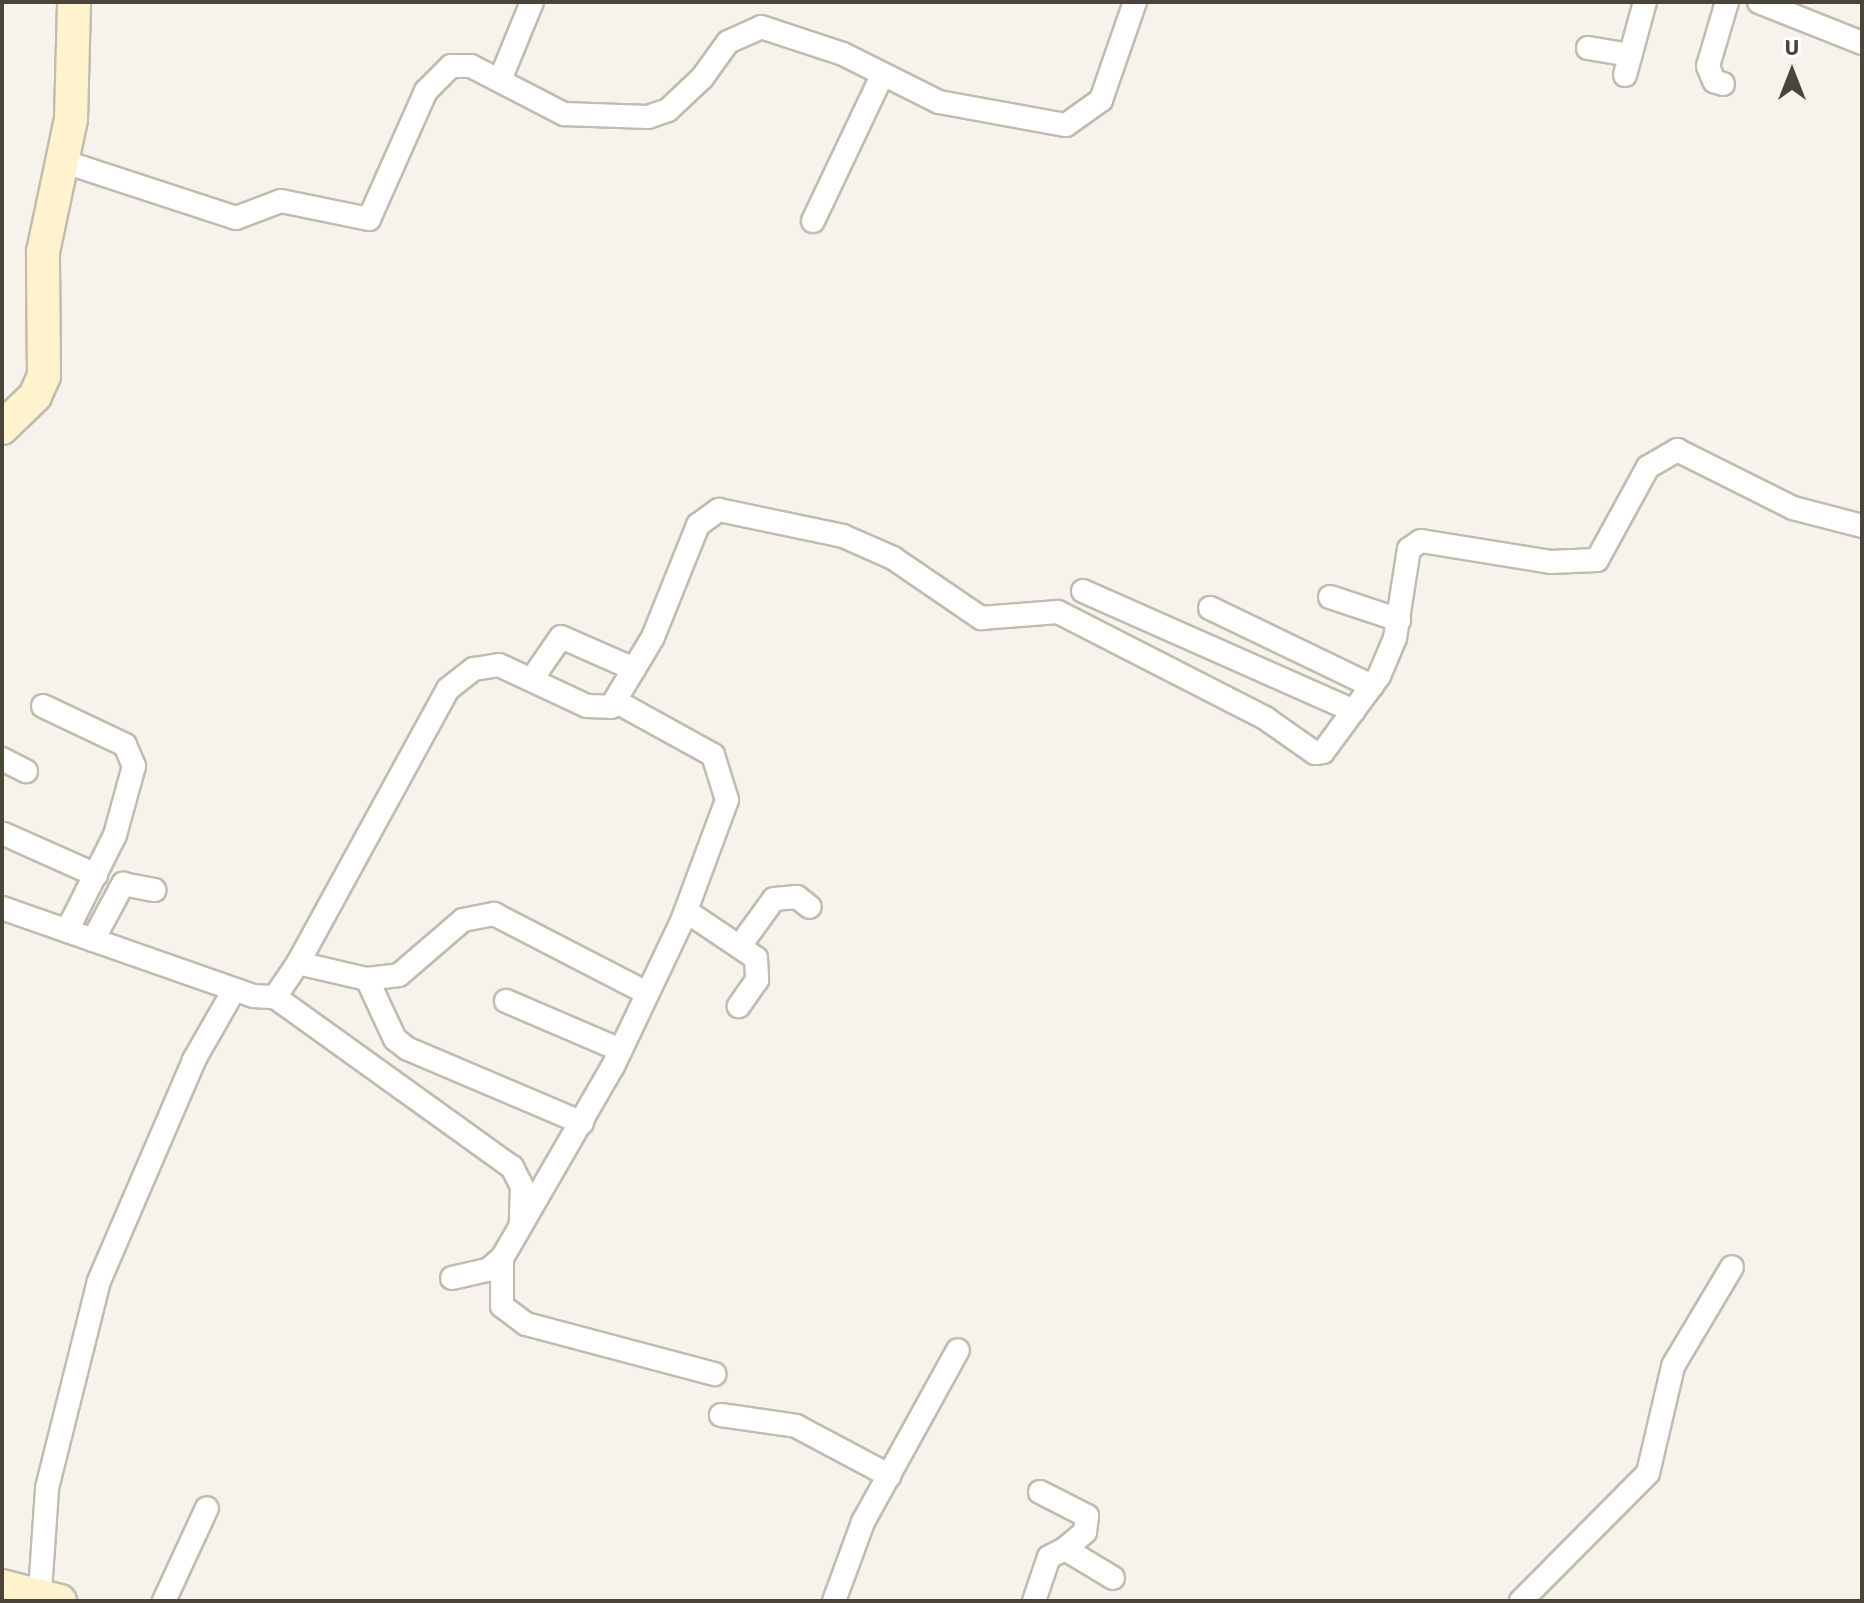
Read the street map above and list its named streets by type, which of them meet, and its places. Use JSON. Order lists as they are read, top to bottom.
{
  "north": "top"
}
